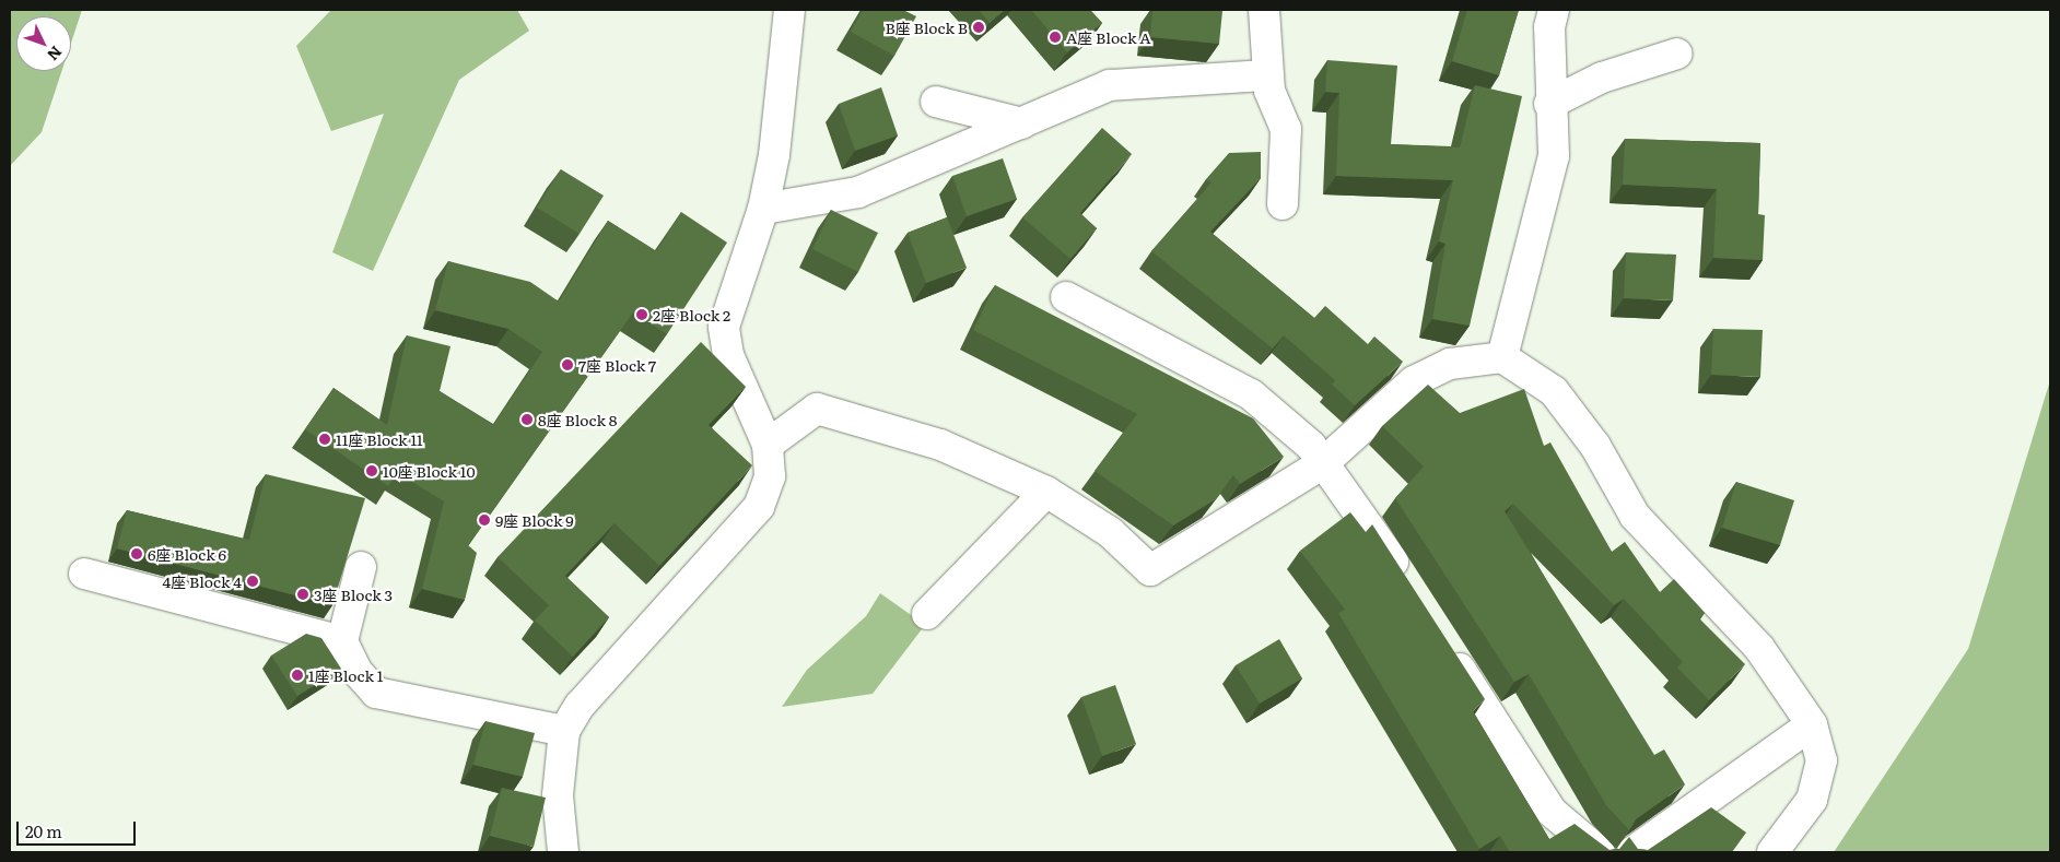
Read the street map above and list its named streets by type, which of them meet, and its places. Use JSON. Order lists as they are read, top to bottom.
{
  "places": [
    "B座 Block B",
    "A座 Block A",
    "2座 Block 2",
    "7座 Block 7",
    "8座 Block 8",
    "11座 Block 11",
    "10座 Block 10",
    "9座 Block 9",
    "6座 Block 6",
    "4座 Block 4",
    "3座 Block 3",
    "1座 Block 1"
  ],
  "scale_bar": "20 m",
  "north": "bottom right"
}
